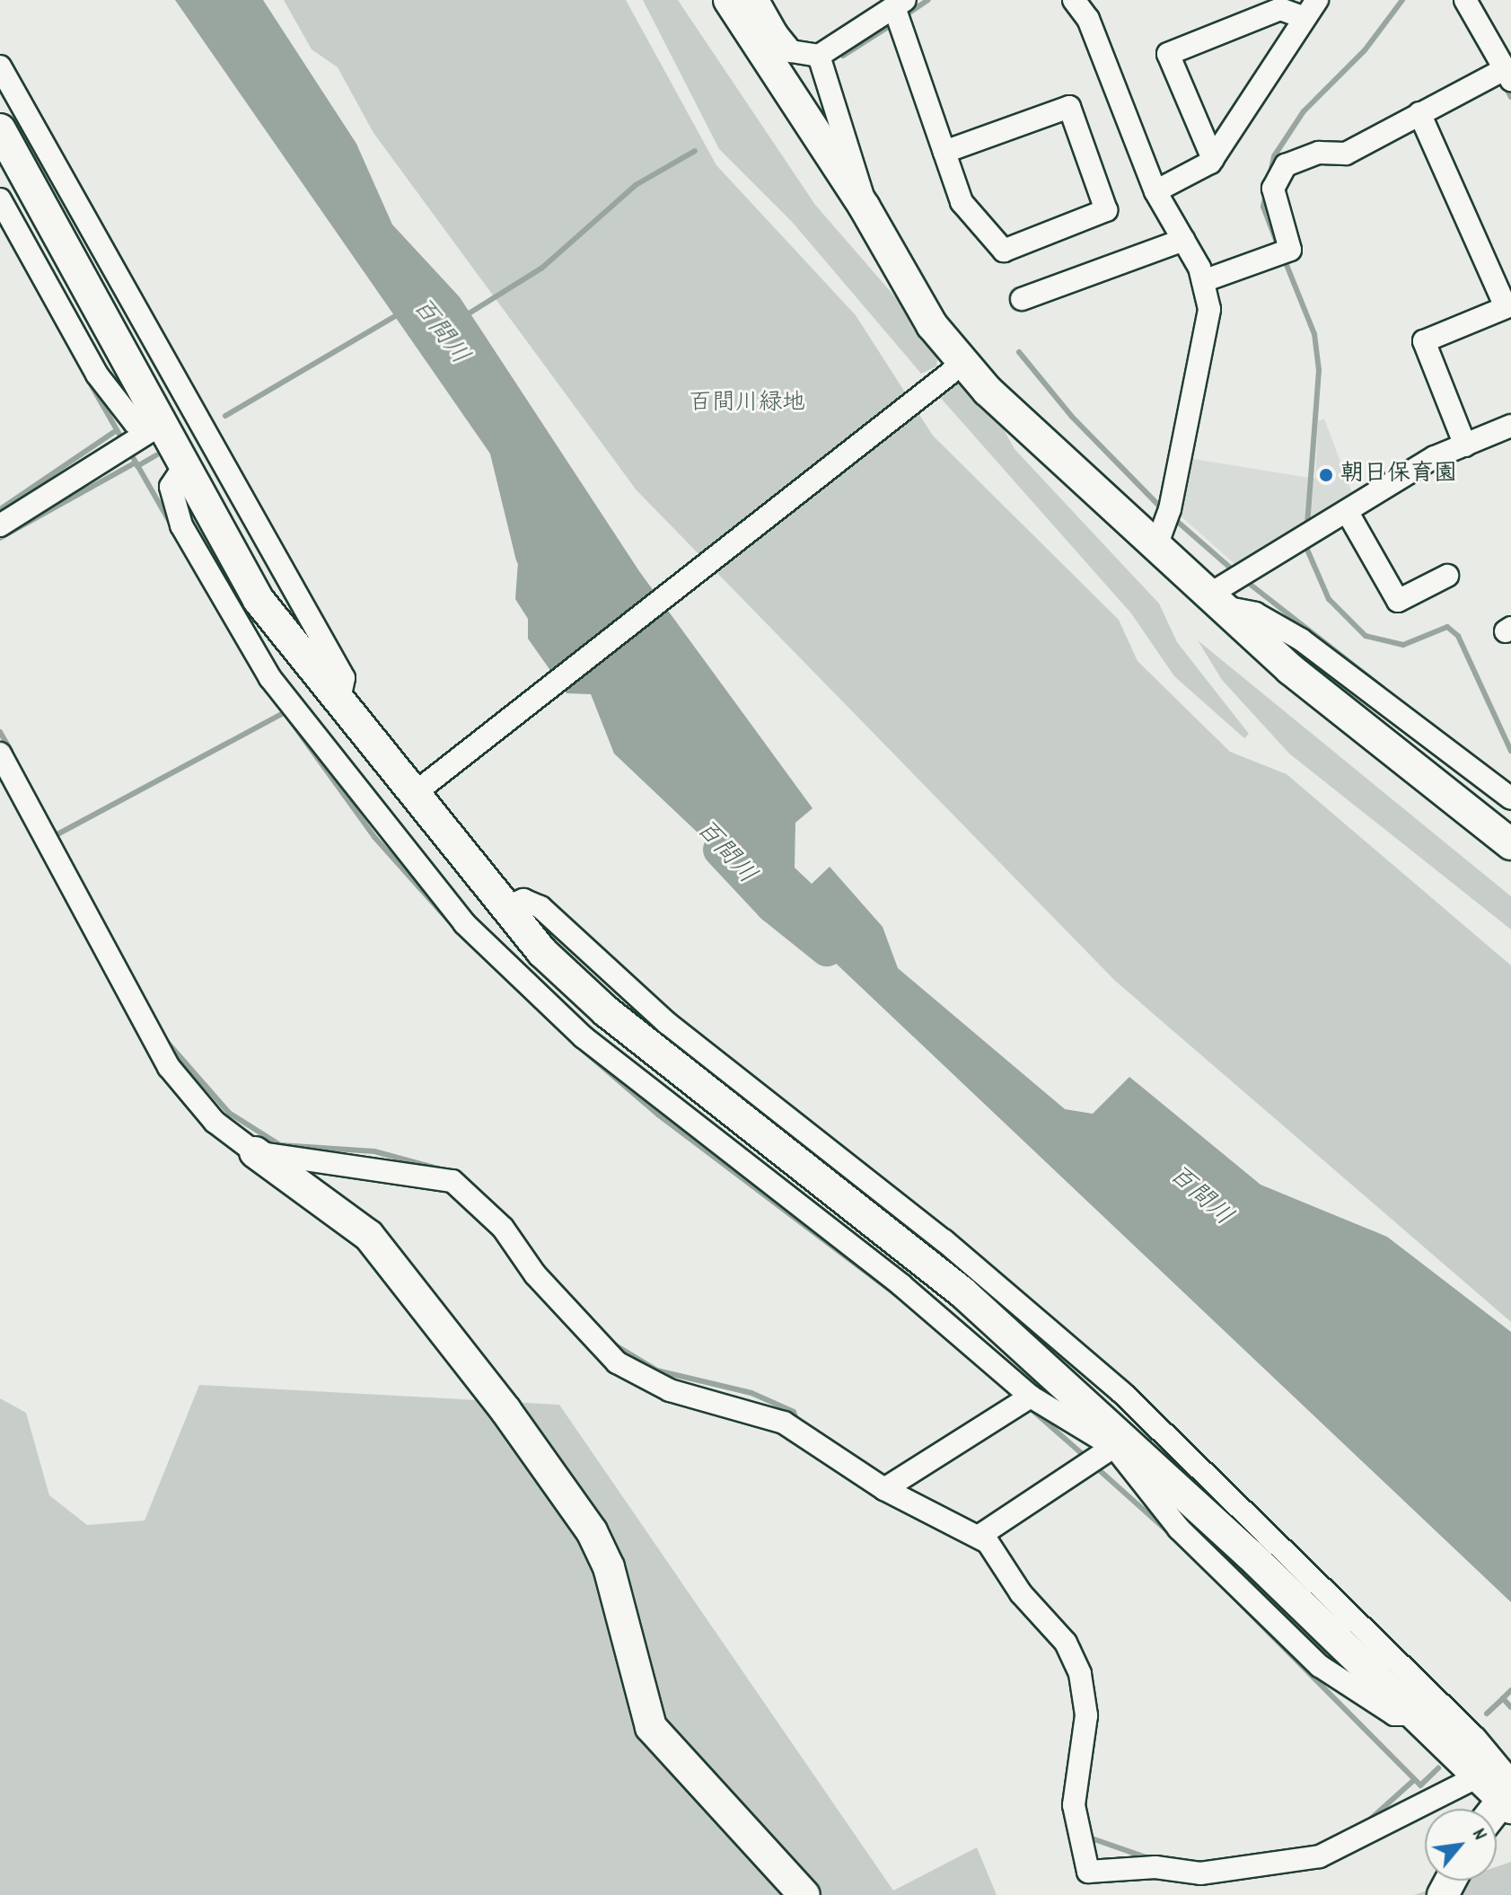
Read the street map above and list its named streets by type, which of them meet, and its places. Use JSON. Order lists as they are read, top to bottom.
{
  "water": ["百間川"],
  "parks": ["百間川緑地"],
  "places": ["朝日保育園"],
  "north": "top right"
}
